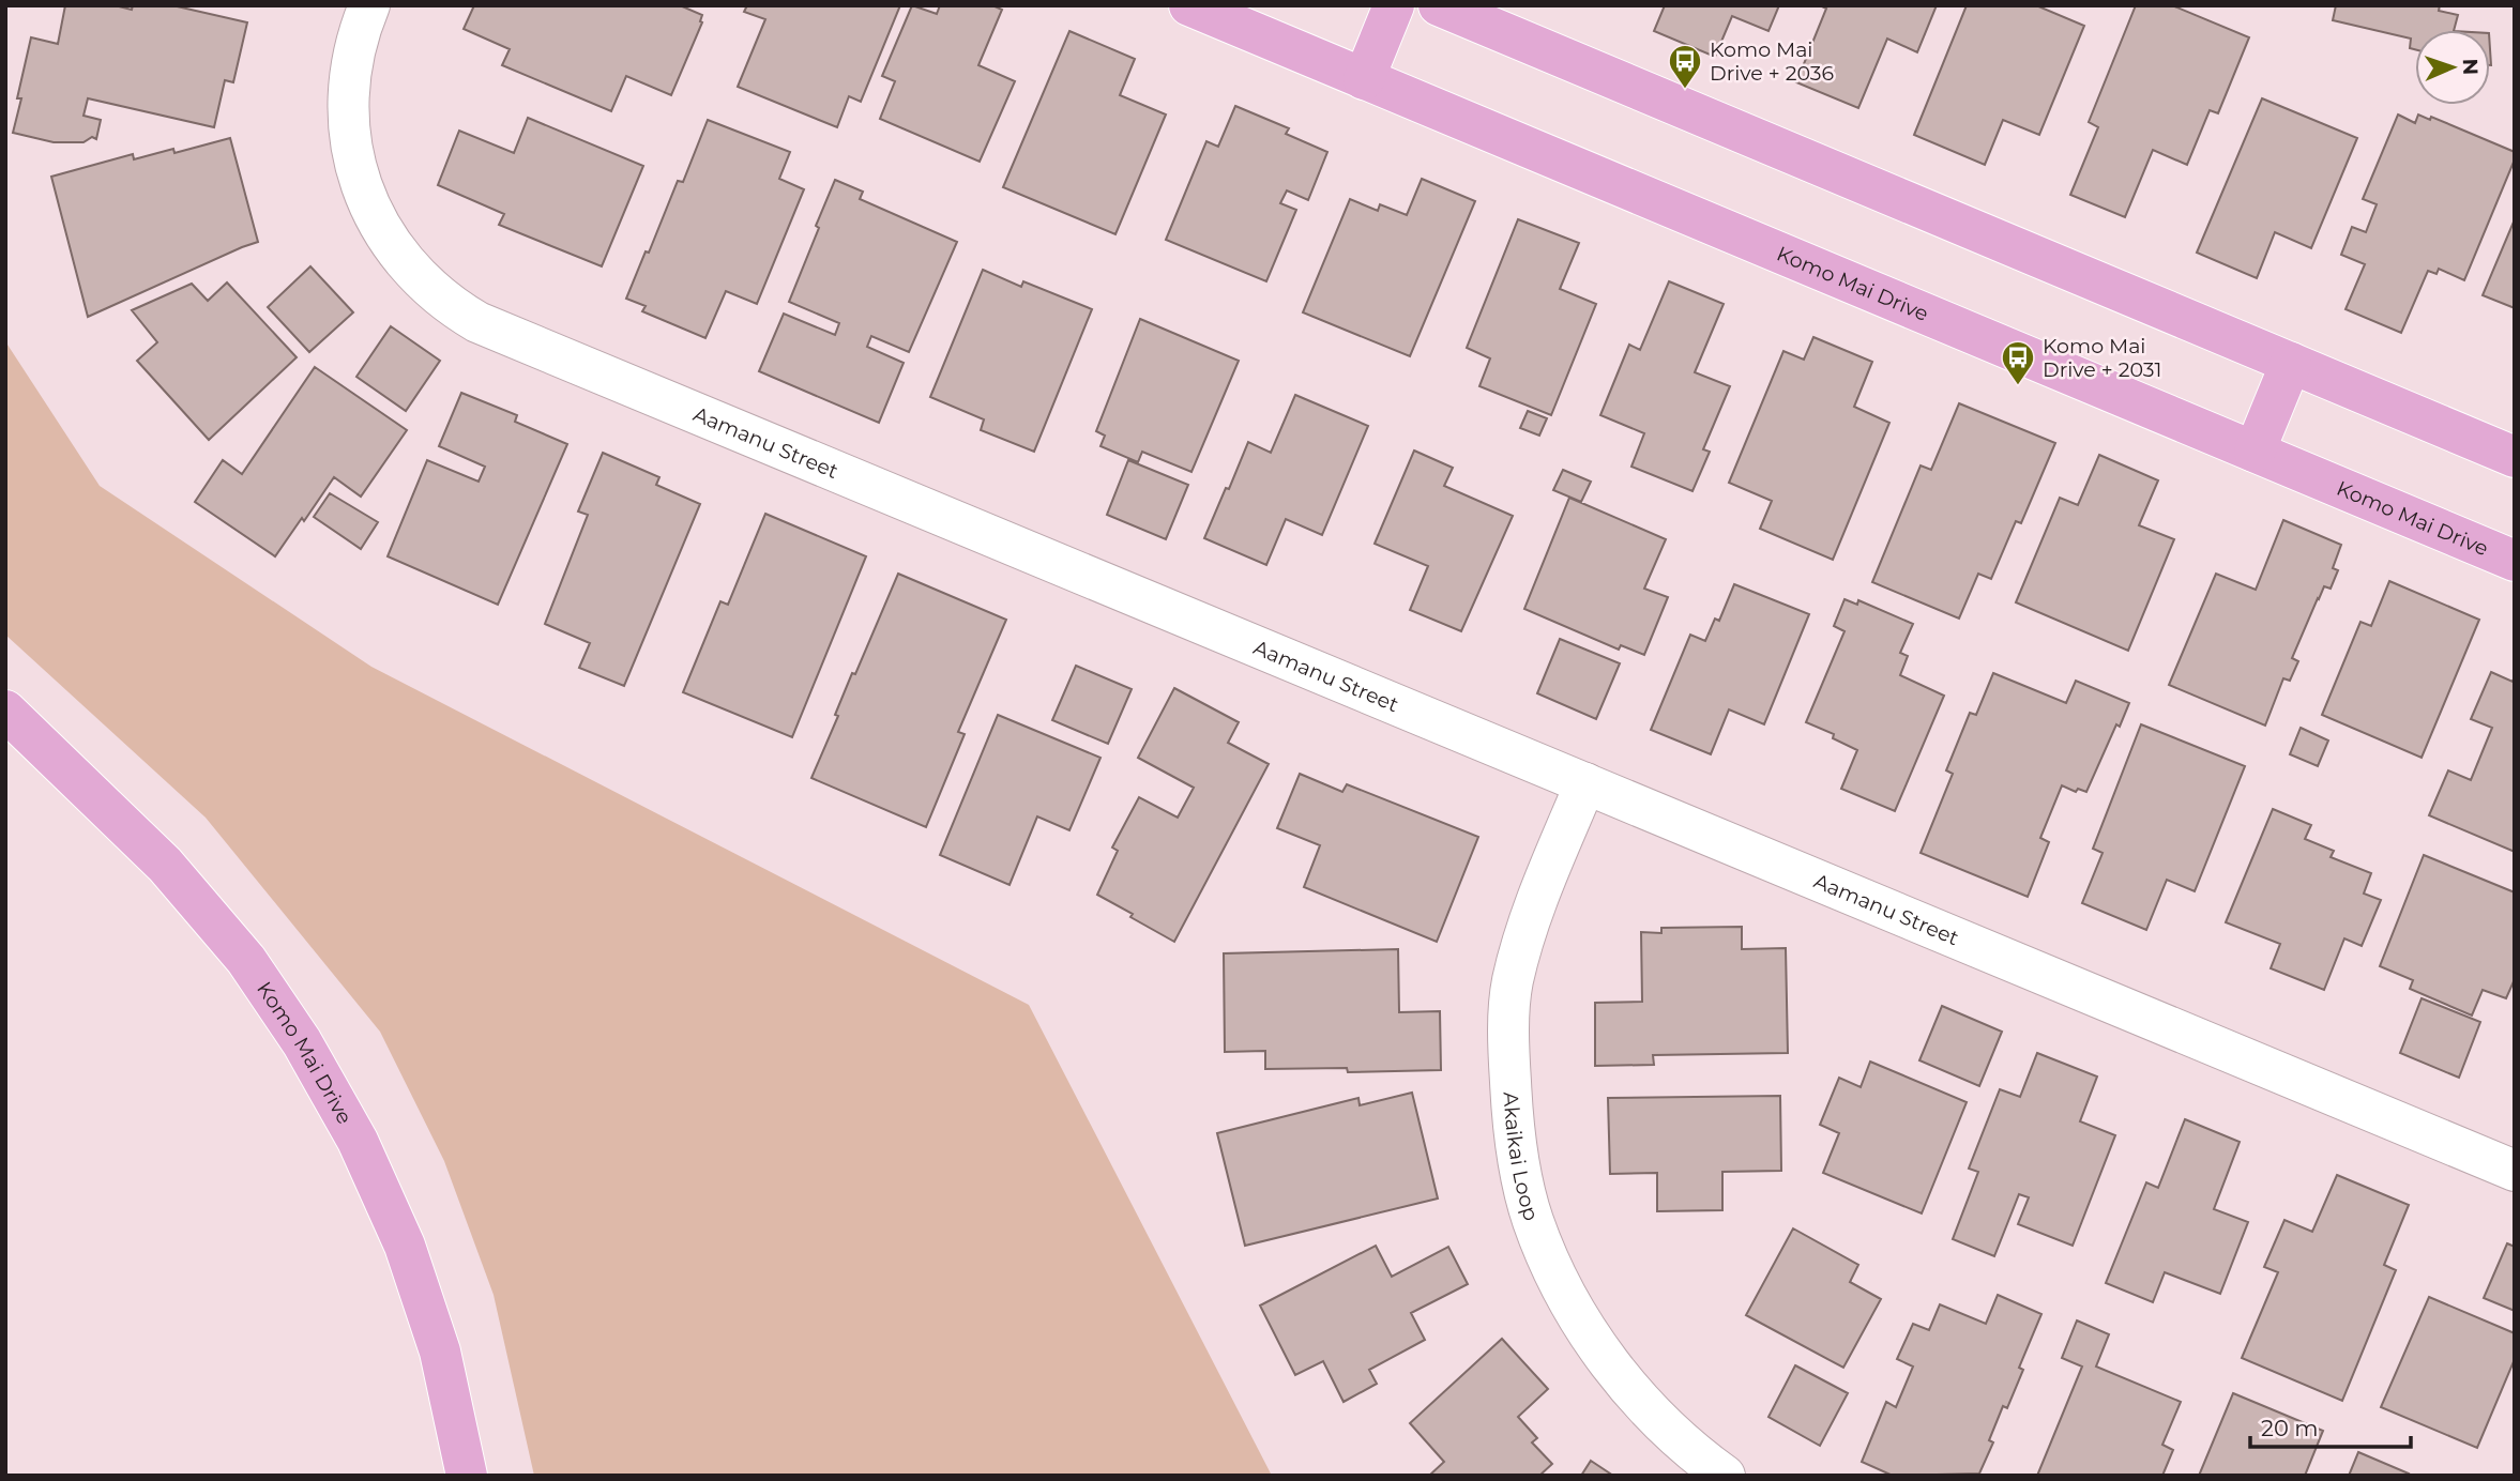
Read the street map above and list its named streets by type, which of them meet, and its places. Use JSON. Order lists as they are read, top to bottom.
{
  "streets": {
    "main road": ["Komo Mai Drive"],
    "street": ["Aamanu Street", "Akaikai Loop"]
  },
  "crossings": [
    ["Aamanu Street", "Akaikai Loop"]
  ],
  "places": {
    "bus stop": ["Komo Mai Drive + 2036", "Komo Mai Drive + 2031"]
  },
  "scale_bar": "20 m",
  "north": "right"
}
